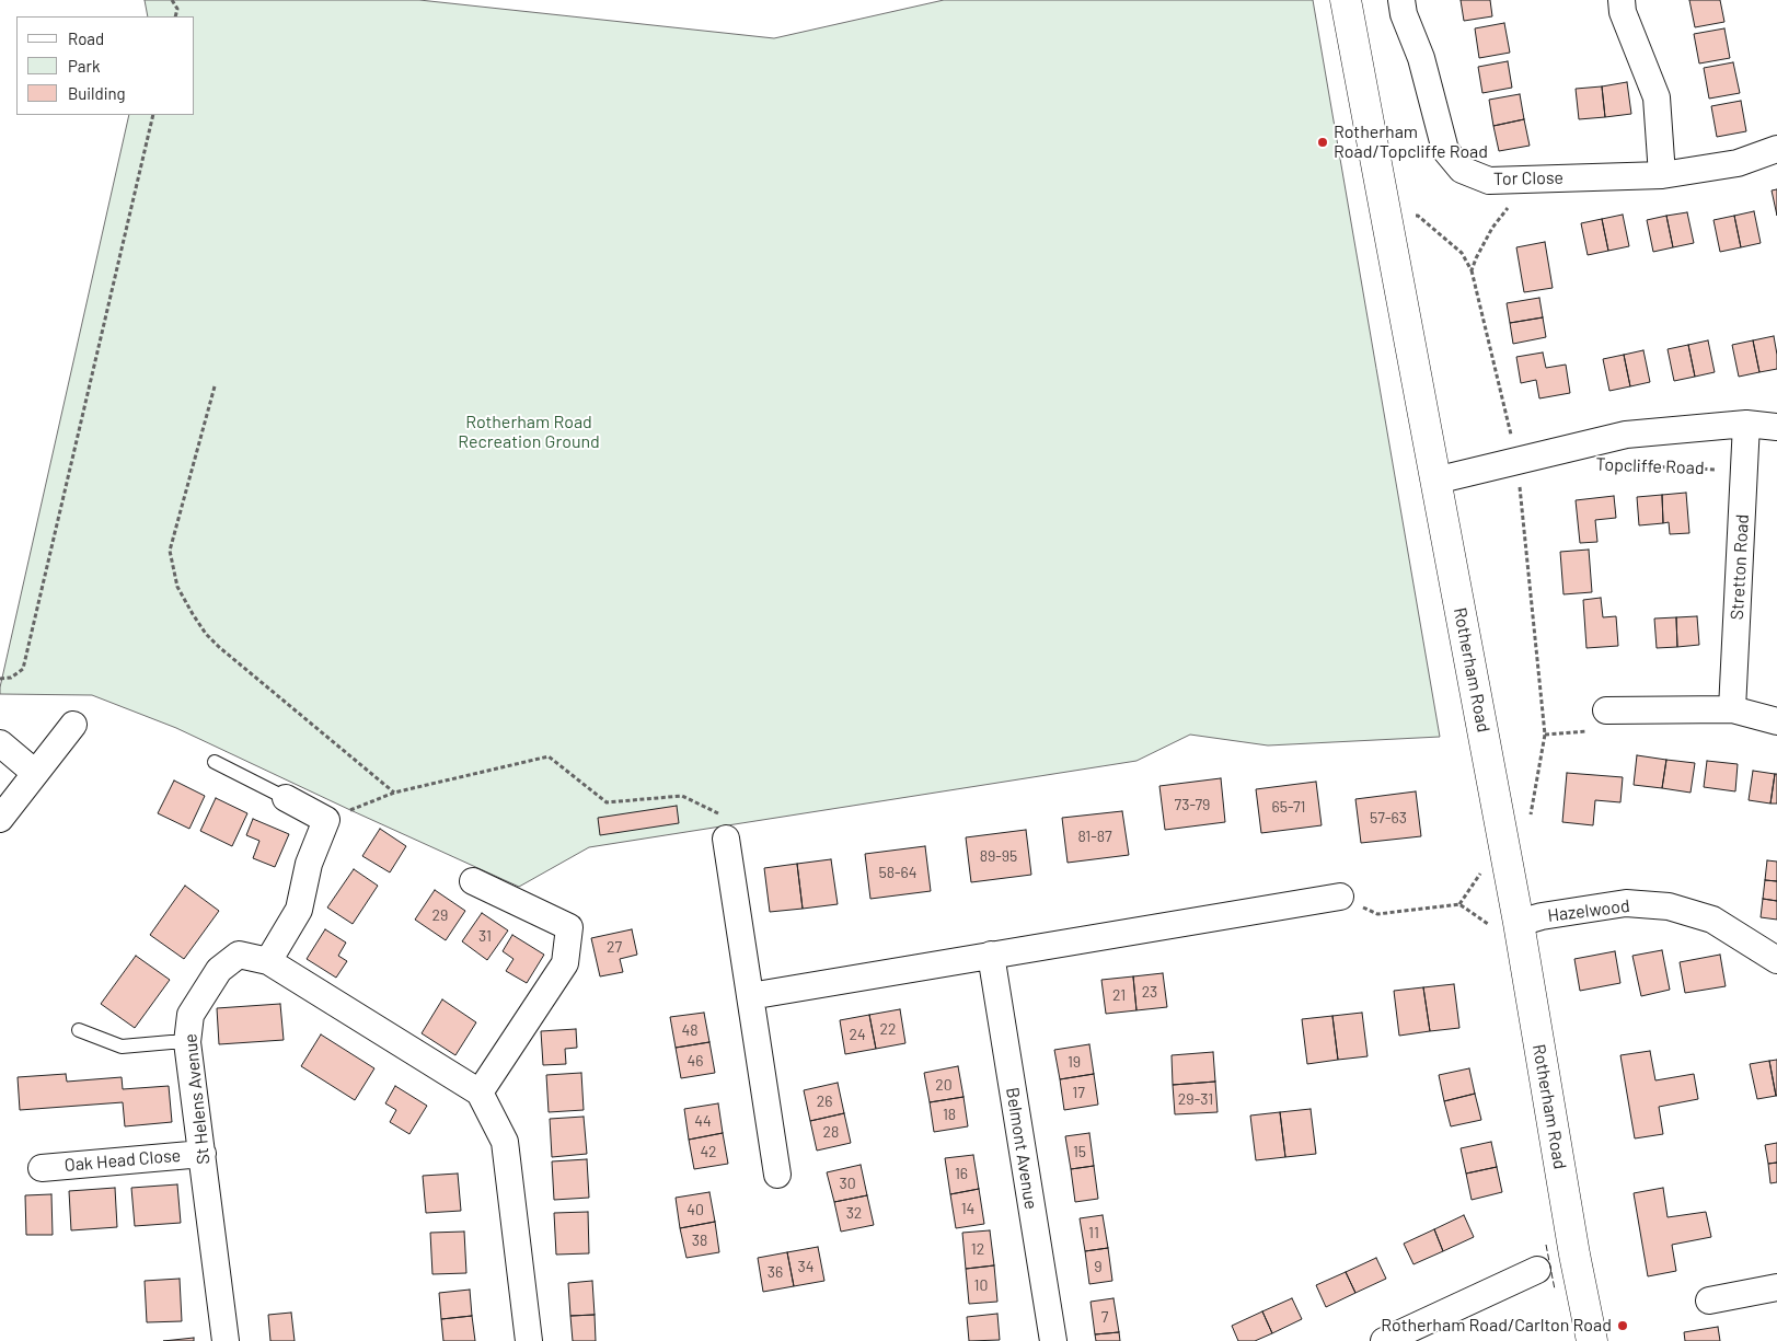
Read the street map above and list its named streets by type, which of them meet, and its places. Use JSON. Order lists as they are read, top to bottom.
{
  "streets": {
    "main road": ["Rotherham Road"],
    "street": [
      "Tor Close",
      "Topcliffe Road",
      "Stretton Road",
      "Hazelwood",
      "St Helens Avenue",
      "Belmont Avenue",
      "Oak Head Close"
    ]
  },
  "crossings": [
    ["Topcliffe Road", "Stretton Road"],
    ["Topcliffe Road", "Rotherham Road"],
    ["Rotherham Road", "Hazelwood"],
    ["St Helens Avenue", "Oak Head Close"]
  ],
  "parks": ["Rotherham Road Recreation Ground"],
  "places": ["Rotherham Road/Topcliffe Road", "Rotherham Road/Carlton Road"],
  "house_numbers": [
    "73-79",
    "65-71",
    "57-63",
    "81-87",
    "89-95",
    "58-64",
    "29",
    "31",
    "27",
    "23",
    "21",
    "22",
    "48",
    "24",
    "46",
    "19",
    "20",
    "17",
    "29-31",
    "26",
    "18",
    "44",
    "28",
    "42",
    "15",
    "16",
    "30",
    "14",
    "40",
    "32",
    "11",
    "38",
    "12",
    "34",
    "9",
    "36",
    "10",
    "7"
  ],
  "legend": ["Road", "Park", "Building"]
}
